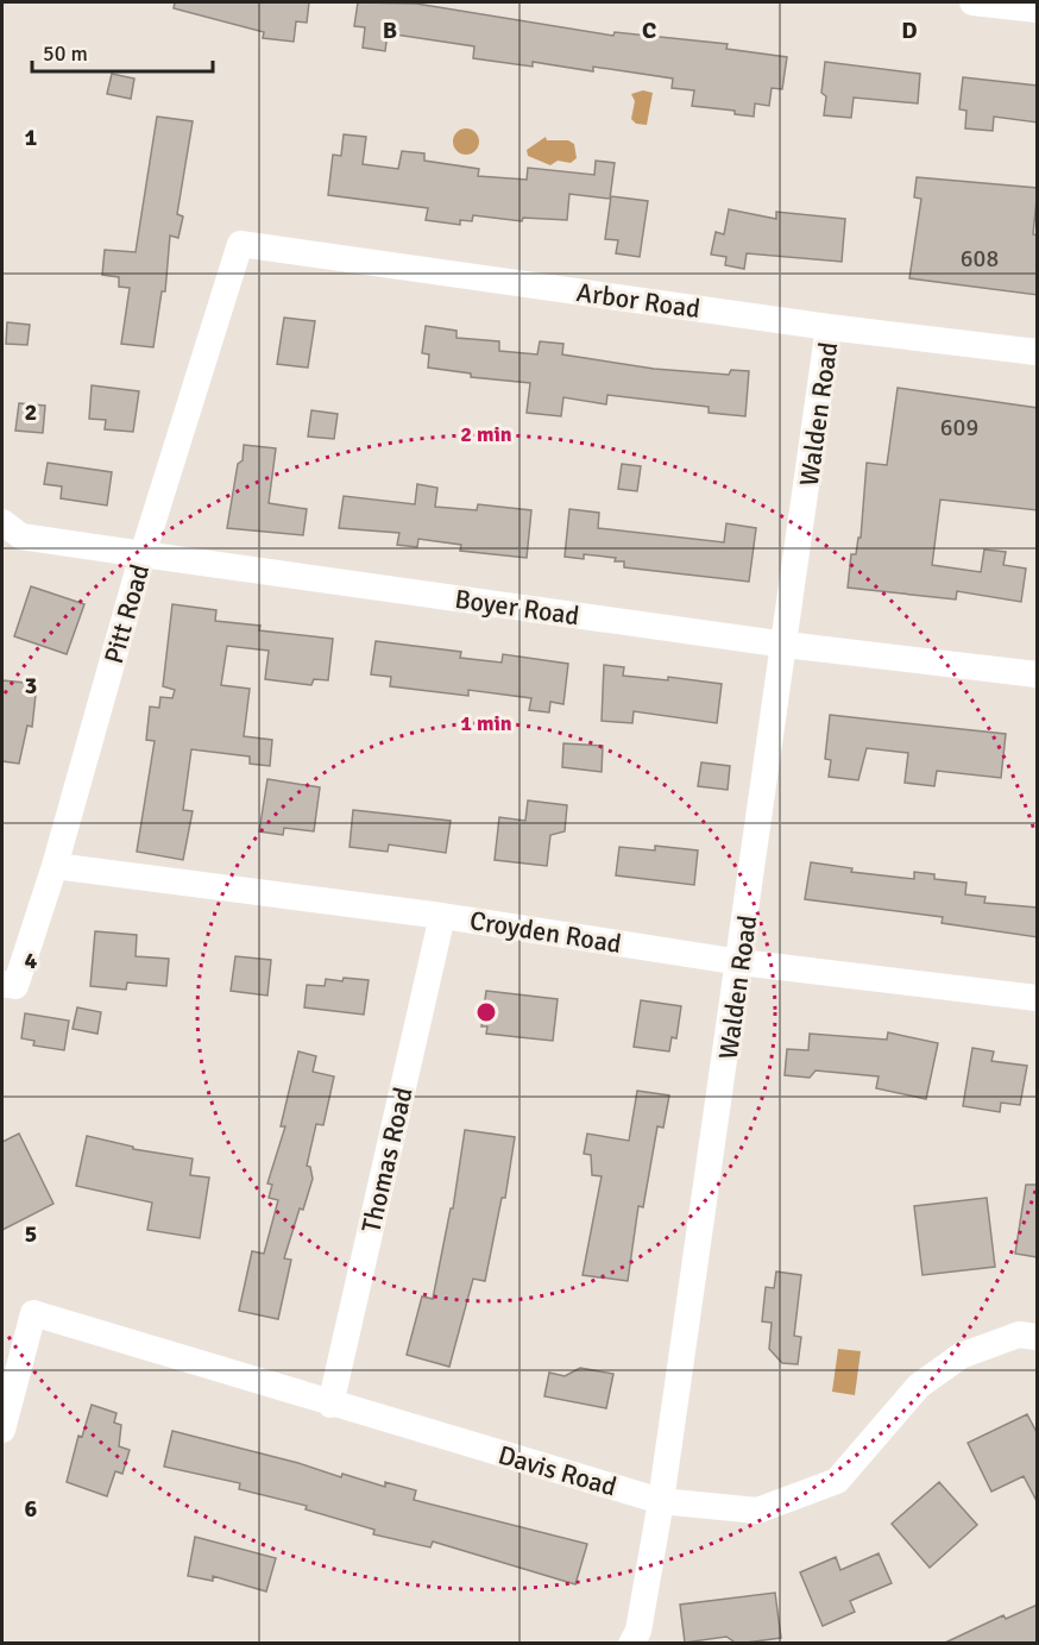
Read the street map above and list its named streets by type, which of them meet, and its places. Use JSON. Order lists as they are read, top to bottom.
{
  "streets": {
    "street": [
      "Arbor Road",
      "Walden Road",
      "Boyer Road",
      "Pitt Road",
      "Croyden Road",
      "Thomas Road",
      "Davis Road"
    ]
  },
  "crossings": [
    ["Arbor Road", "Walden Road"],
    ["Arbor Road", "Pitt Road"],
    ["Walden Road", "Boyer Road"],
    ["Walden Road", "Croyden Road"],
    ["Walden Road", "Davis Road"],
    ["Boyer Road", "Pitt Road"],
    ["Pitt Road", "Croyden Road"],
    ["Croyden Road", "Thomas Road"],
    ["Thomas Road", "Davis Road"]
  ],
  "house_numbers": ["608", "609"],
  "scale_bar": "50 m",
  "grid": {
    "columns": ["B", "C", "D"],
    "rows": [
      "1",
      "2",
      "3",
      "4",
      "5",
      "6"
    ]
  },
  "rings": ["2 min", "1 min"]
}
